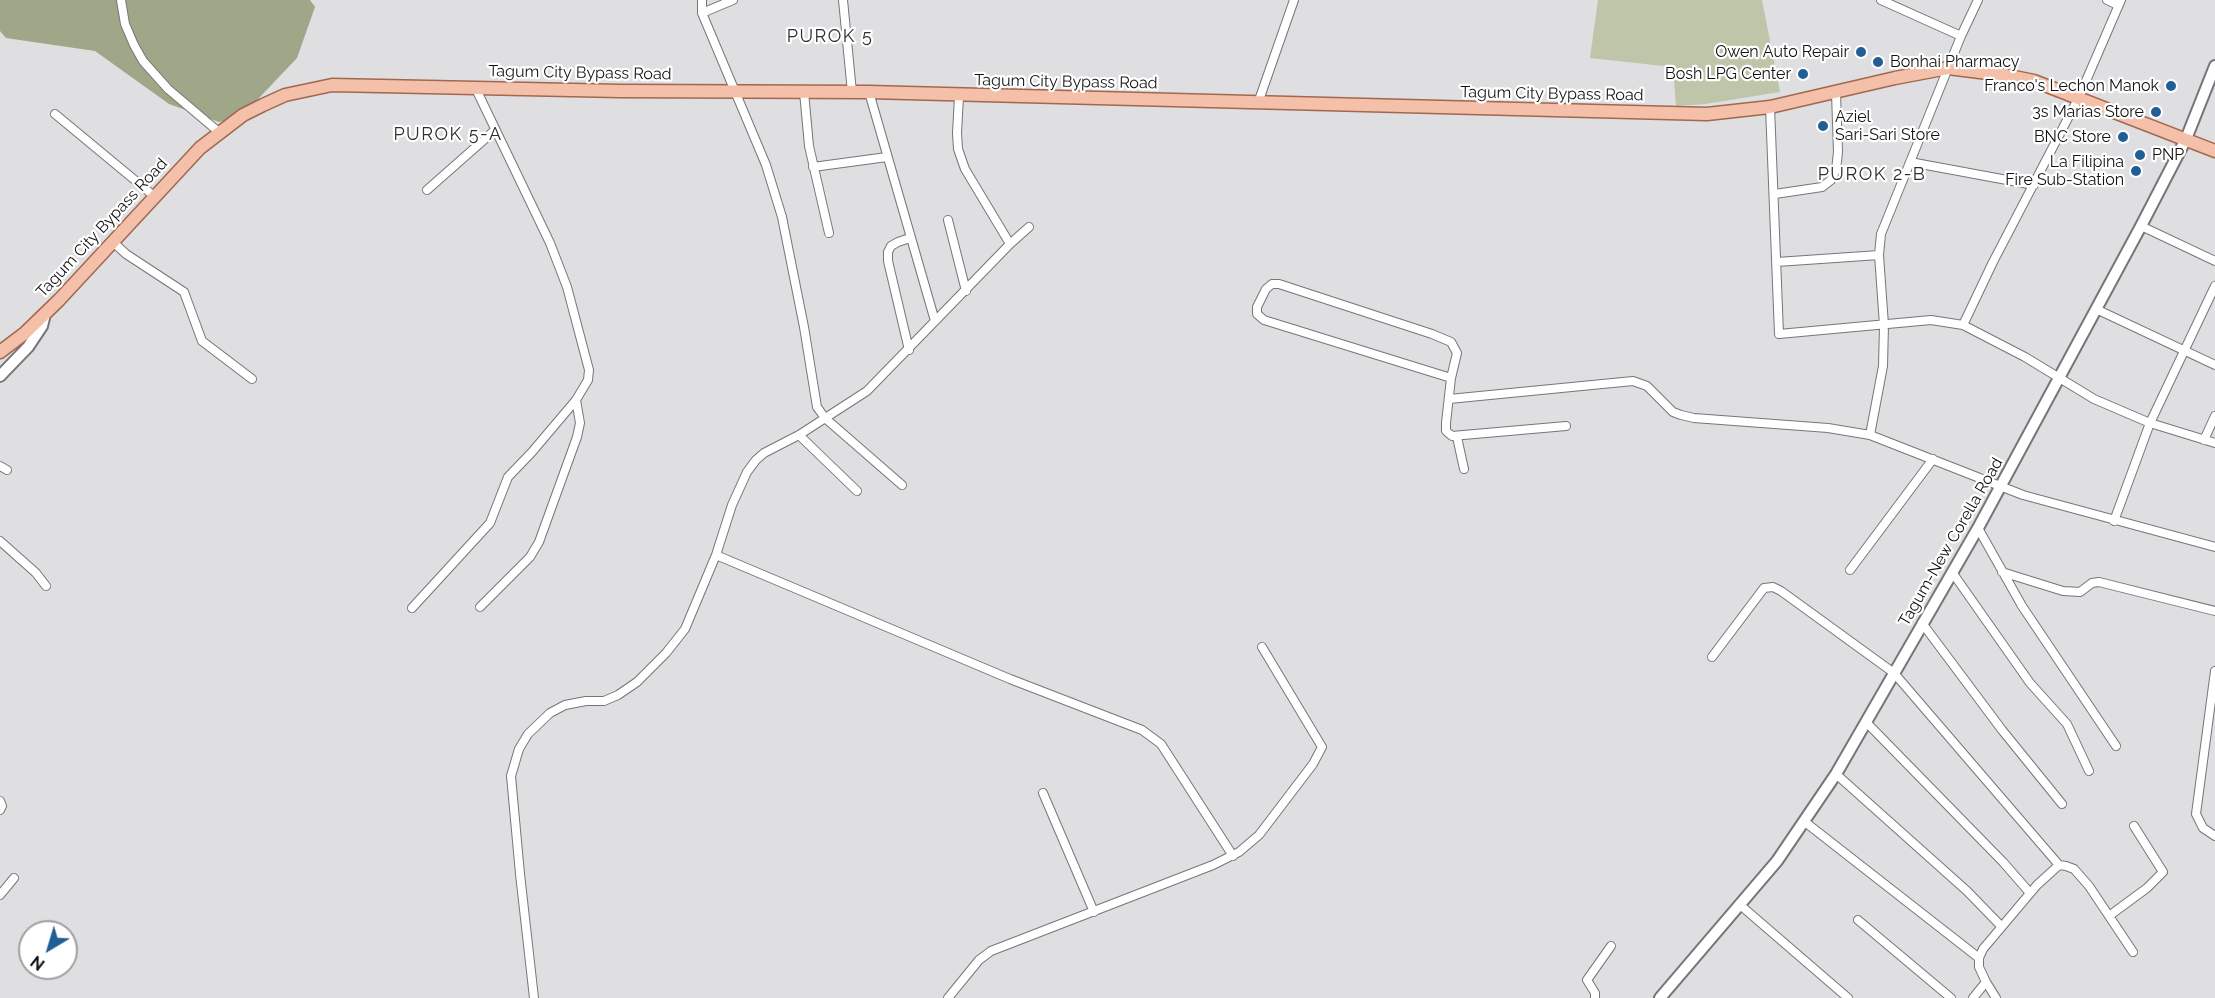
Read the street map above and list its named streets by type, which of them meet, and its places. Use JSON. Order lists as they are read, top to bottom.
{
  "streets": {
    "main road": ["Tagum City Bypass Road", "Tagum-New Corella Road"]
  },
  "crossings": [
    ["Tagum City Bypass Road", "Tagum-New Corella Road"]
  ],
  "districts": ["PUROK 5", "PUROK 5-A", "PUROK 2-B"],
  "places": [
    "Owen Auto Repair",
    "Bonhai Pharmacy",
    "Bosh LPG Center",
    "Franco's Lechon Manok",
    "3s Marias Store",
    "Aziel Sari-Sari Store",
    "BNC Store",
    "PNP",
    "La Filipina Fire Sub-Station"
  ],
  "north": "bottom left"
}
